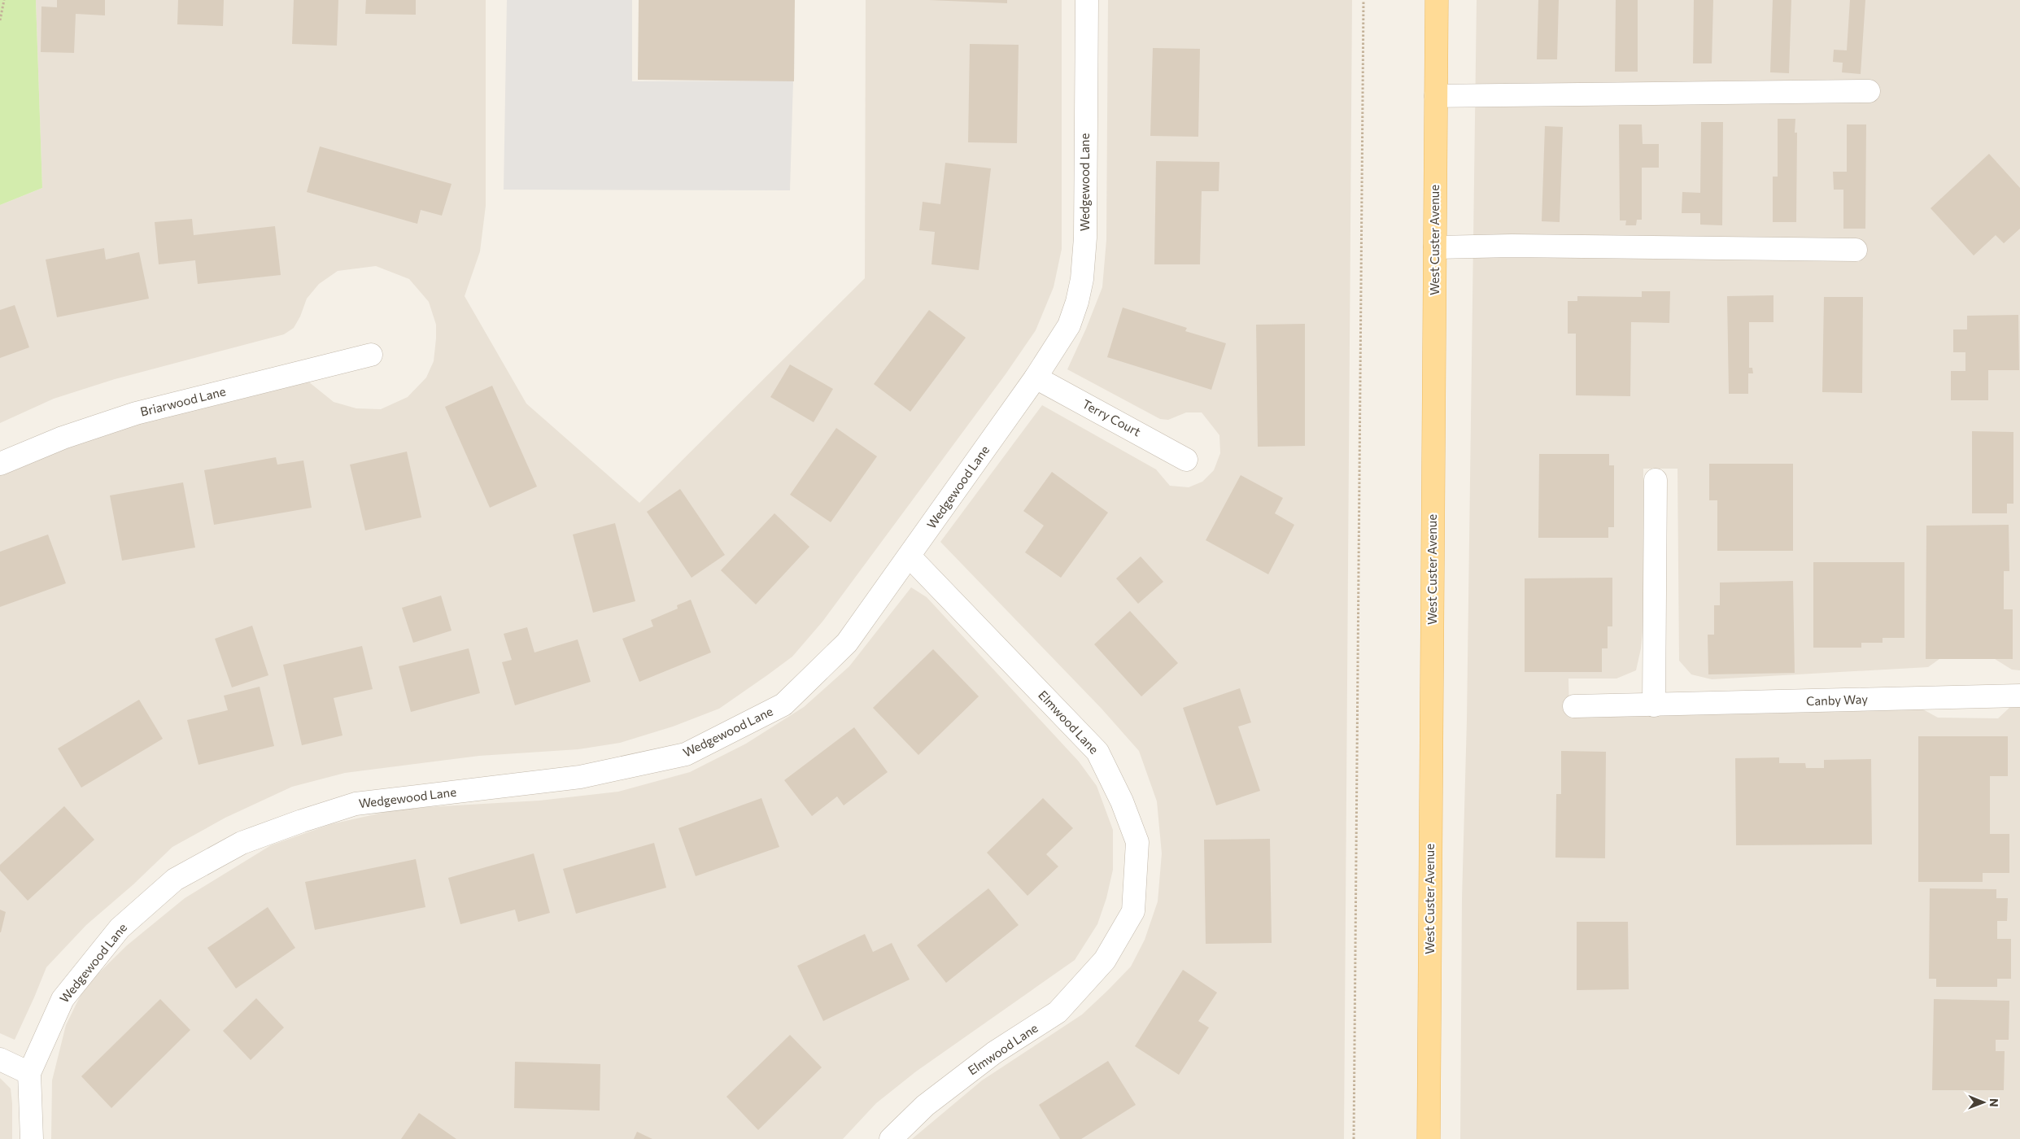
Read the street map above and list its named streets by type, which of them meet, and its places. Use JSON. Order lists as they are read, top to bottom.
{
  "streets": {
    "main road": ["West Custer Avenue"],
    "street": [
      "Wedgewood Lane",
      "Briarwood Lane",
      "Terry Court",
      "Canby Way",
      "Elmwood Lane"
    ]
  },
  "crossings": [
    ["Wedgewood Lane", "Terry Court"],
    ["Wedgewood Lane", "Elmwood Lane"]
  ],
  "north": "right"
}
